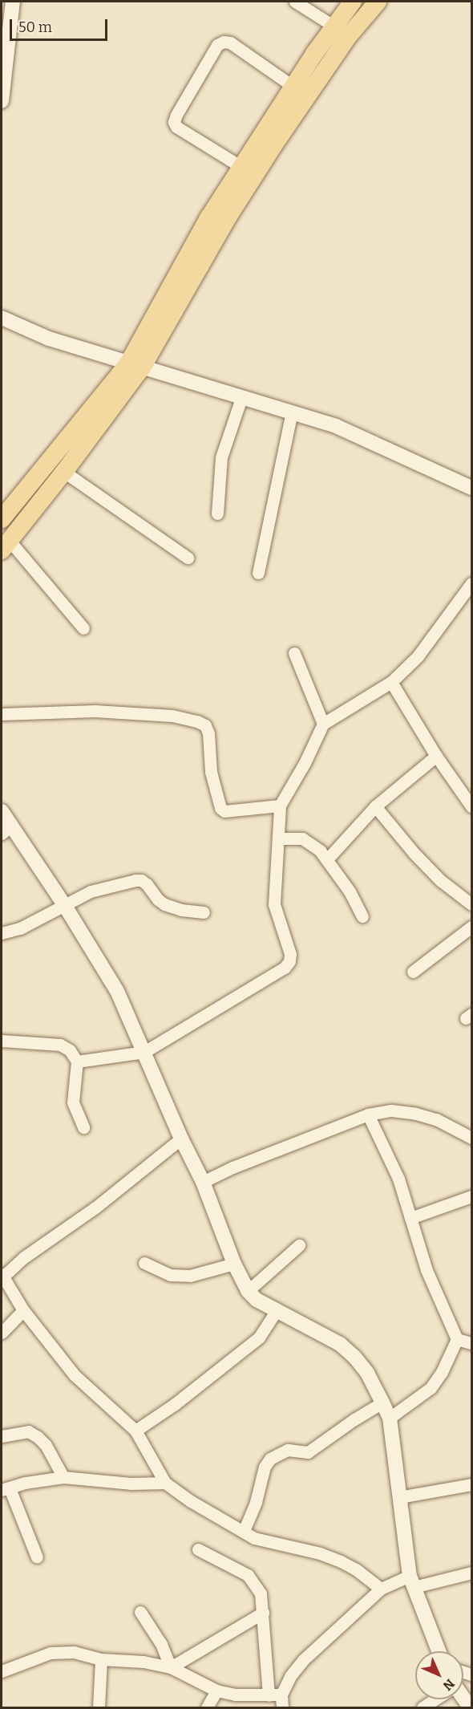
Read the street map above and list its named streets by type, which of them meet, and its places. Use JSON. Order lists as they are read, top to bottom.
{
  "scale_bar": "50 m",
  "north": "bottom right"
}
